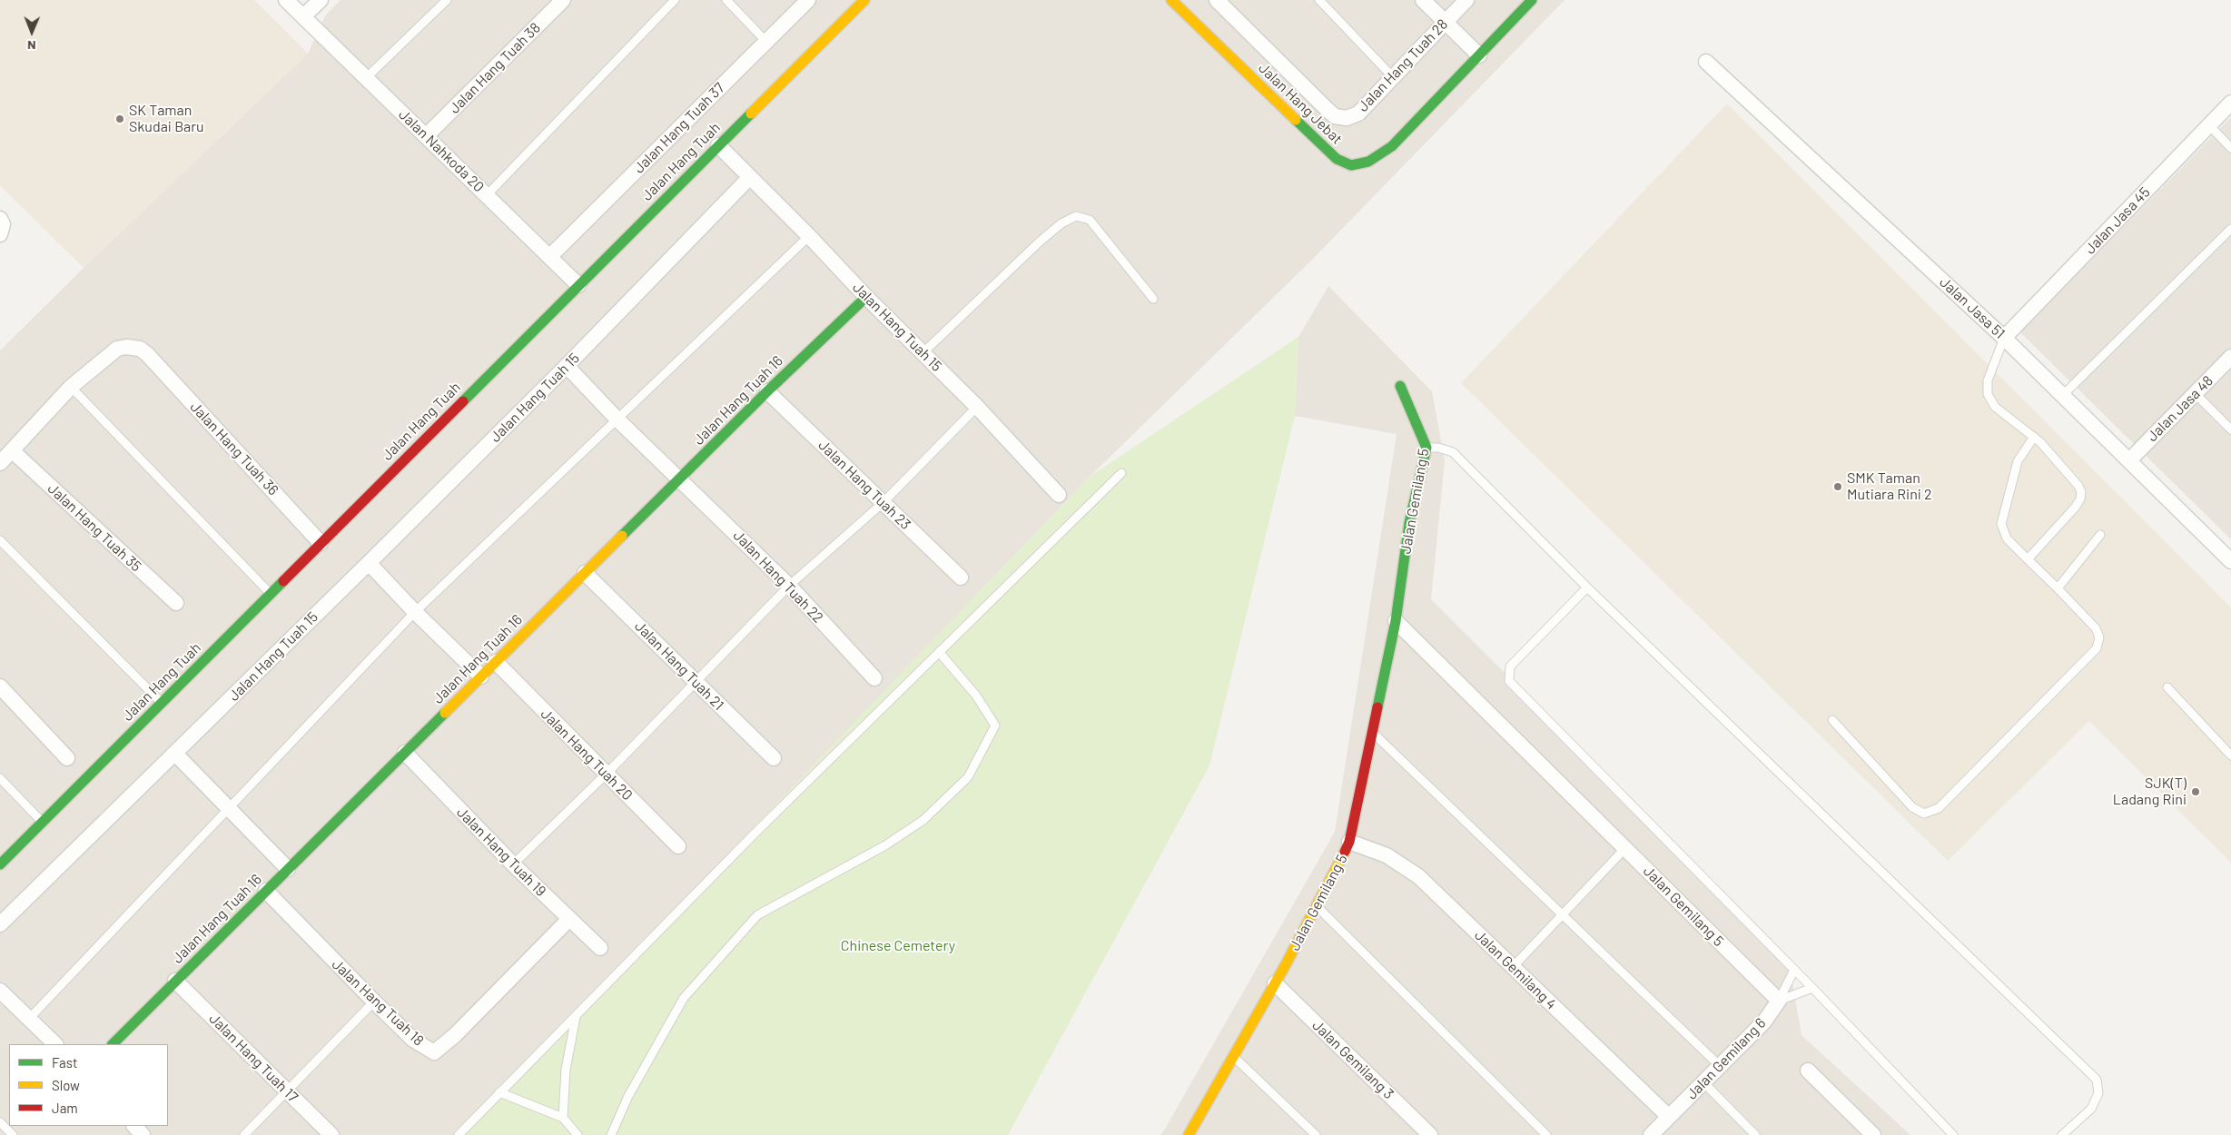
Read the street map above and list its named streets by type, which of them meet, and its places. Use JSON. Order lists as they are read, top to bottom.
{
  "streets": {
    "street": [
      "Jalan Hang Tuah 28",
      "Jalan Hang Tuah 38",
      "Jalan Hang Jebat",
      "Jalan Hang Tuah 37",
      "Jalan Nahkoda 20",
      "Jalan Hang Tuah",
      "Jalan Jasa 45",
      "Jalan Jasa 51",
      "Jalan Hang Tuah 15",
      "Jalan Hang Tuah 16",
      "Jalan Jasa 48",
      "Jalan Hang Tuah 36",
      "Jalan Hang Tuah 23",
      "Jalan Gemilang 5",
      "Jalan Hang Tuah 35",
      "Jalan Hang Tuah 22",
      "Jalan Hang Tuah 21",
      "Jalan Hang Tuah 20",
      "Jalan Hang Tuah 19",
      "Jalan Gemilang 4",
      "Jalan Hang Tuah 18",
      "Jalan Hang Tuah 17",
      "Jalan Gemilang 6",
      "Jalan Gemilang 3"
    ]
  },
  "crossings": [
    ["Jalan Hang Tuah 38", "Jalan Nahkoda 20"],
    ["Jalan Hang Tuah 37", "Jalan Nahkoda 20"],
    ["Jalan Nahkoda 20", "Jalan Hang Tuah"],
    ["Jalan Hang Tuah", "Jalan Hang Tuah 36"],
    ["Jalan Jasa 45", "Jalan Jasa 51"],
    ["Jalan Jasa 51", "Jalan Jasa 48"],
    ["Jalan Hang Tuah 15", "Jalan Hang Tuah 16"],
    ["Jalan Hang Tuah 15", "Jalan Hang Tuah 22"],
    ["Jalan Hang Tuah 16", "Jalan Hang Tuah 23"],
    ["Jalan Hang Tuah 16", "Jalan Hang Tuah 22"],
    ["Jalan Hang Tuah 16", "Jalan Hang Tuah 21"],
    ["Jalan Hang Tuah 16", "Jalan Hang Tuah 20"],
    ["Jalan Hang Tuah 16", "Jalan Hang Tuah 19"],
    ["Jalan Hang Tuah 16", "Jalan Hang Tuah 18"],
    ["Jalan Hang Tuah 16", "Jalan Hang Tuah 17"],
    ["Jalan Gemilang 5", "Jalan Gemilang 4"],
    ["Jalan Gemilang 5", "Jalan Gemilang 6"],
    ["Jalan Gemilang 5", "Jalan Gemilang 3"],
    ["Jalan Hang Tuah 19", "Jalan Hang Tuah 18"],
    ["Jalan Gemilang 4", "Jalan Gemilang 6"]
  ],
  "parks": ["Chinese Cemetery"],
  "places": ["SK Taman Skudai Baru", "SMK Taman Mutiara Rini 2", "SJK(T) Ladang Rini"],
  "legend": ["Fast", "Slow", "Jam"],
  "north": "bottom"
}
